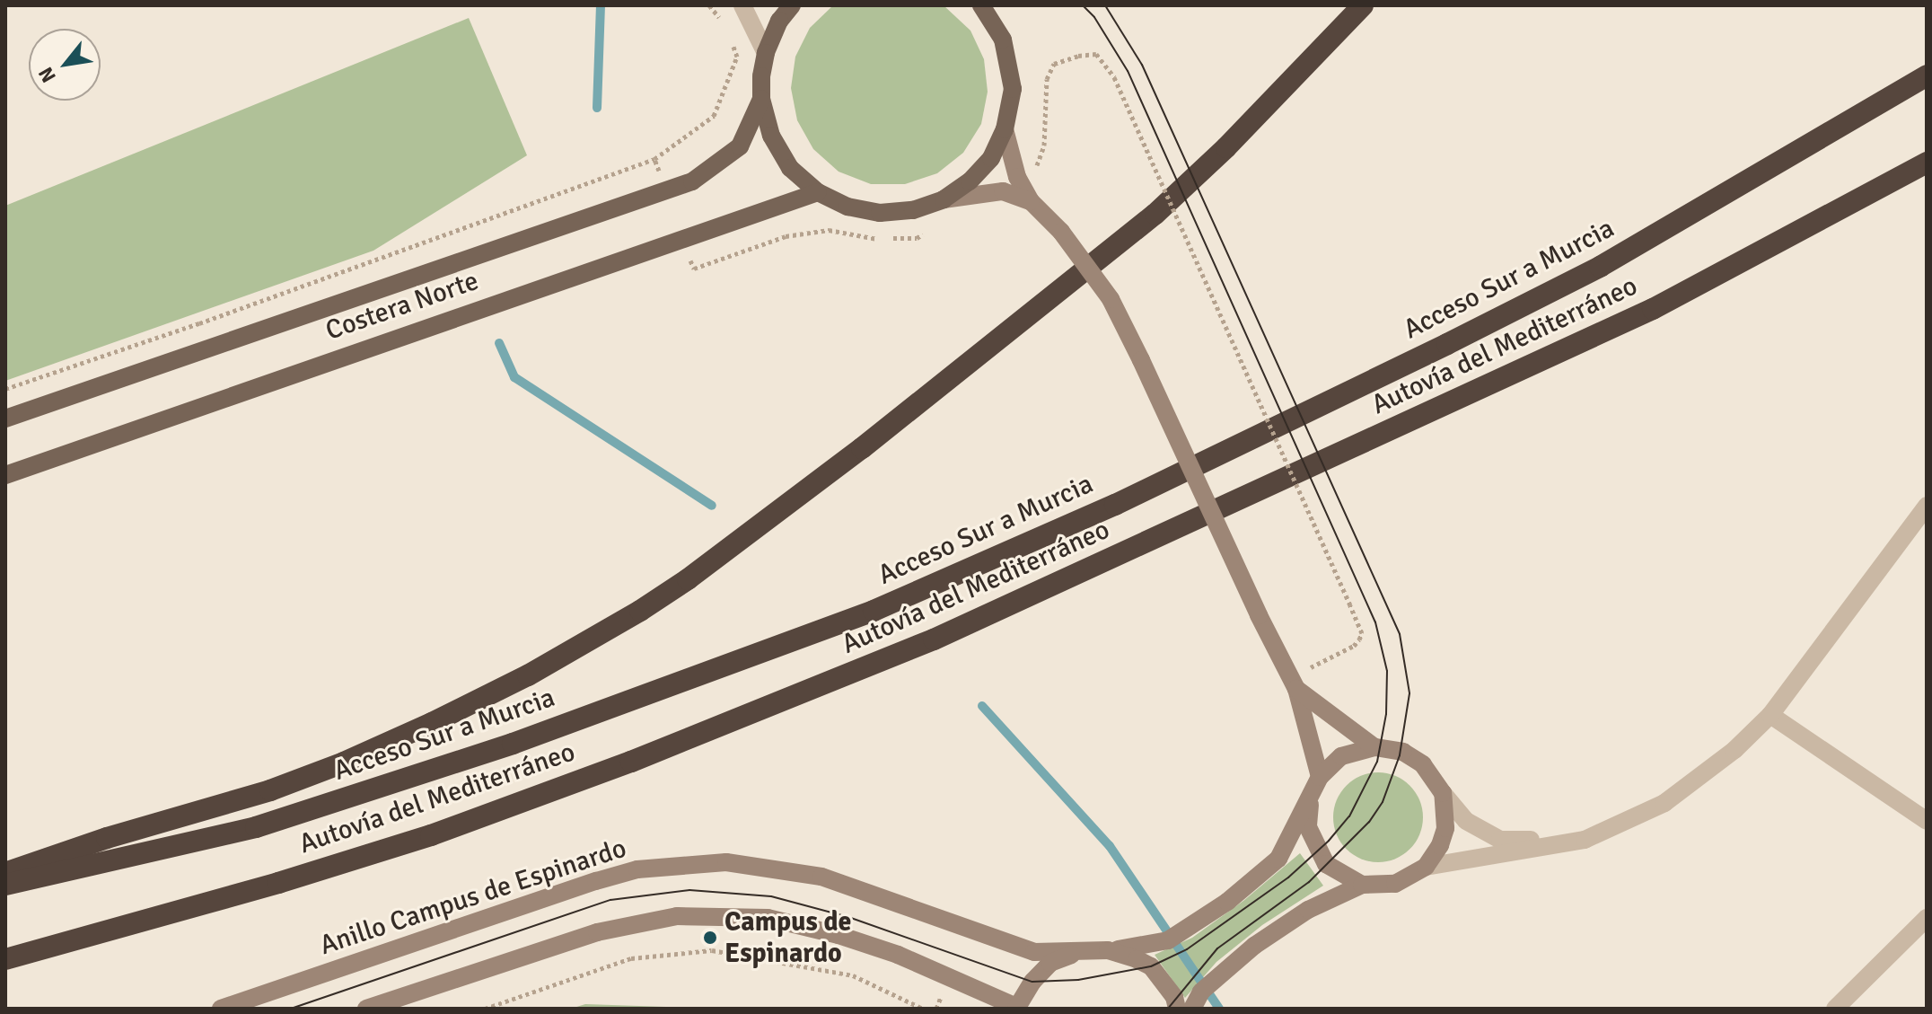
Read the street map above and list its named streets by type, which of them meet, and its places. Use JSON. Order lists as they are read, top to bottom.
{
  "streets": {
    "highway": ["Acceso Sur a Murcia", "Autovía del Mediterráneo"],
    "main road": ["Costera Norte", "Anillo Campus de Espinardo"]
  },
  "places": ["Campus de Espinardo"],
  "north": "bottom left"
}
